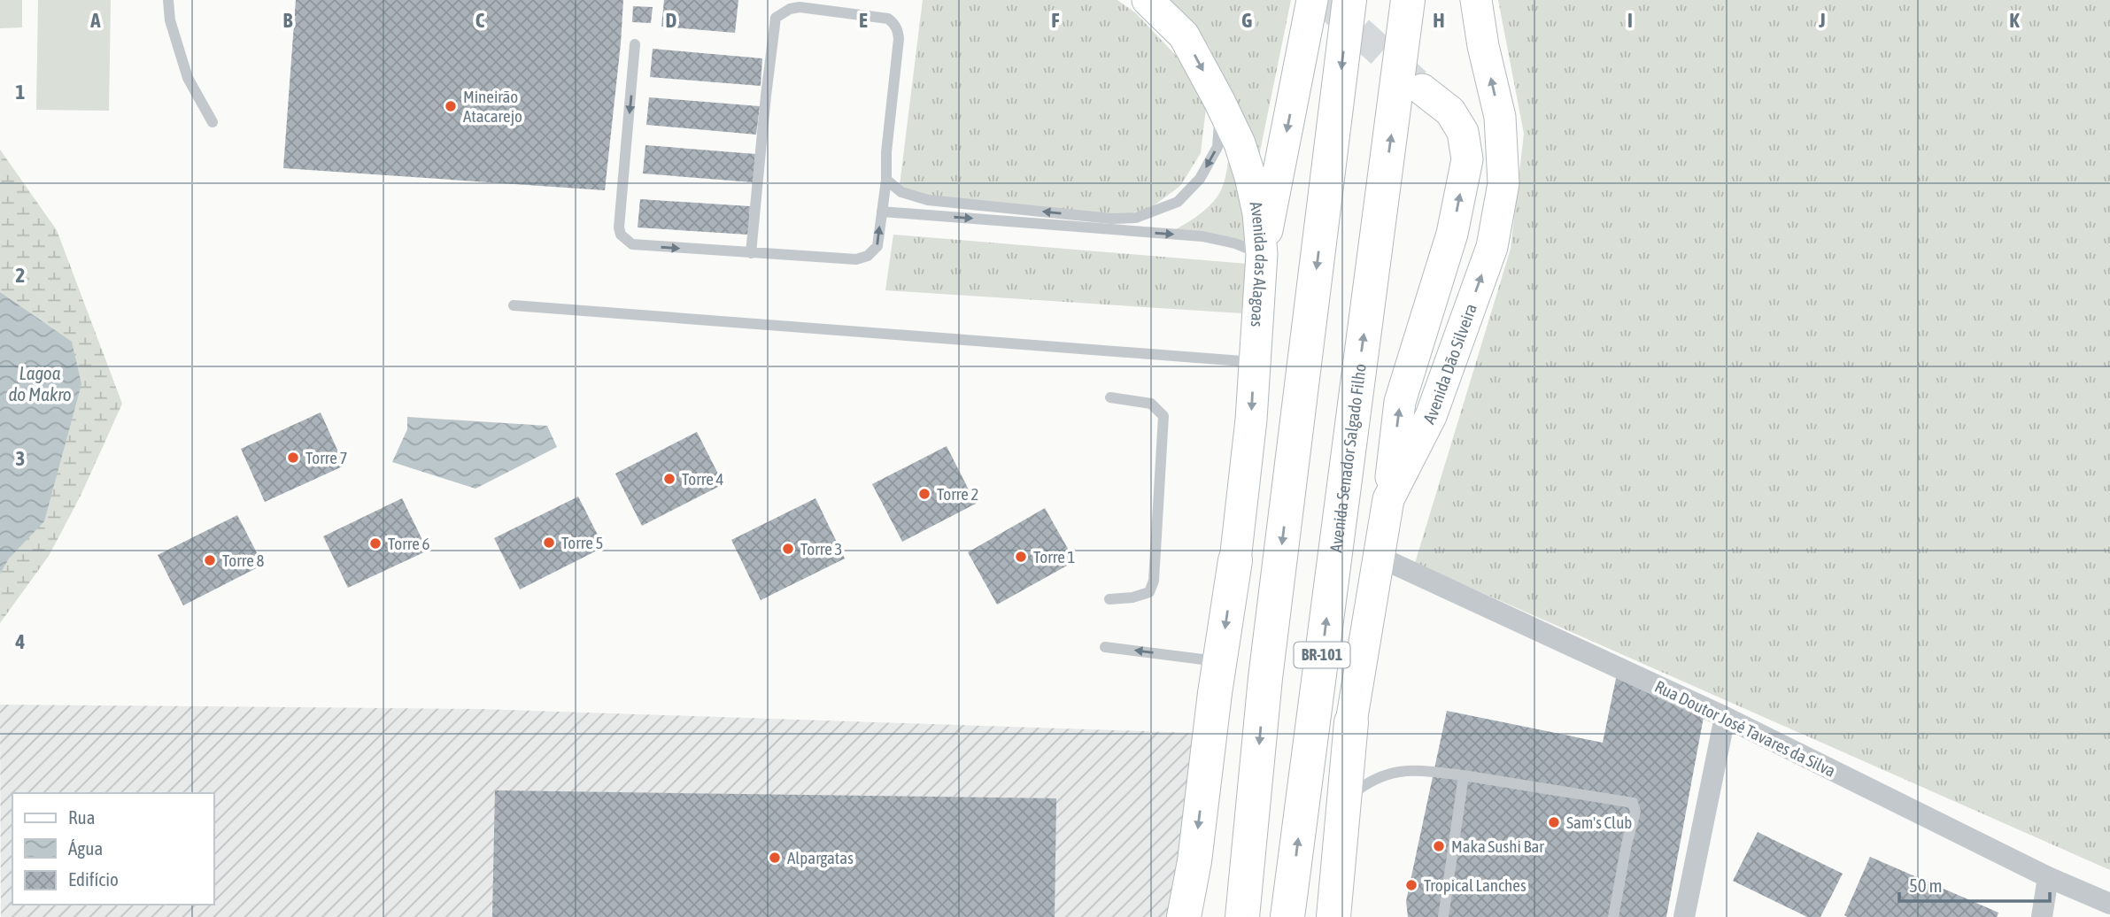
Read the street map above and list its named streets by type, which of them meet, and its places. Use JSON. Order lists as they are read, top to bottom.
{
  "streets": {
    "main road": [
      "Avenida das Alagoas",
      "Avenida Dão Silveira",
      "Avenida Senador Salgado Filho",
      "BR-101"
    ],
    "street": ["Rua Doutor José Tavares da Silva"]
  },
  "crossings": [
    ["Avenida Dão Silveira", "Rua Doutor José Tavares da Silva"]
  ],
  "water": ["Lagoa do Makro"],
  "places": [
    "Mineirão Atacarejo",
    "Torre 7",
    "Torre 4",
    "Torre 2",
    "Torre 5",
    "Torre 6",
    "Torre 3",
    "Torre 1",
    "Torre 8",
    "Sam's Club",
    "Maka Sushi Bar",
    "Alpargatas",
    "Tropical Lanches"
  ],
  "legend": ["Rua", "Água", "Edifício"],
  "scale_bar": "50 m",
  "grid": {
    "columns": [
      "A",
      "B",
      "C",
      "D",
      "E",
      "F",
      "G",
      "H",
      "I",
      "J",
      "K"
    ],
    "rows": [
      "1",
      "2",
      "3",
      "4"
    ]
  }
}
